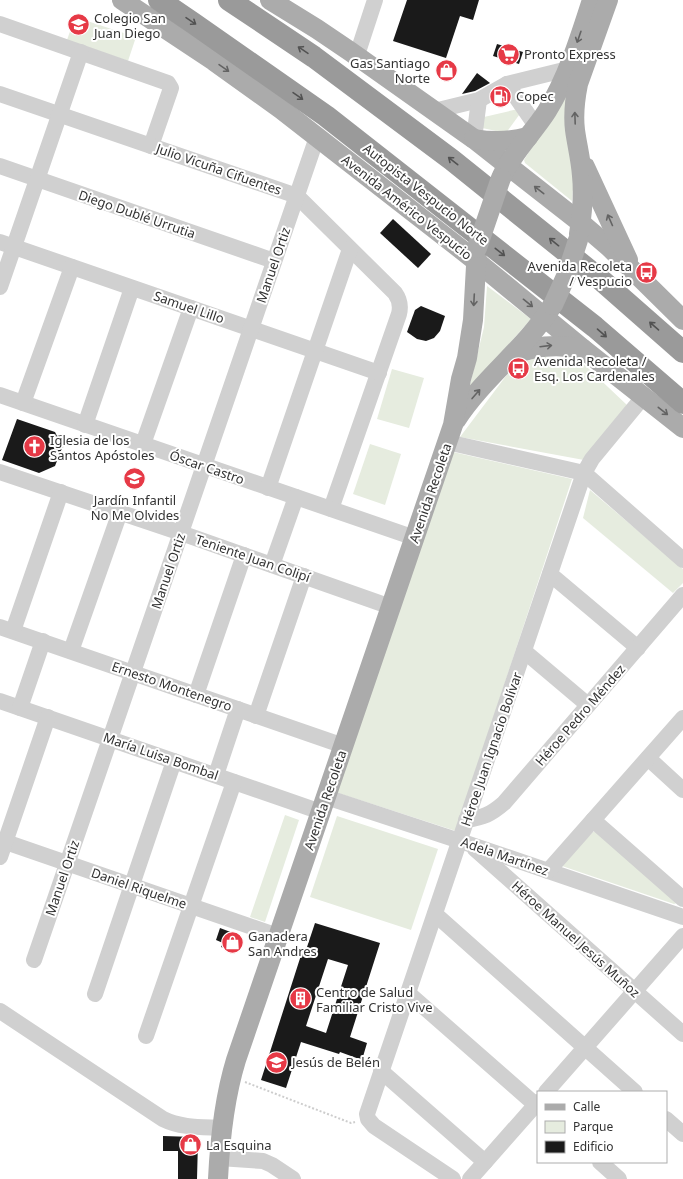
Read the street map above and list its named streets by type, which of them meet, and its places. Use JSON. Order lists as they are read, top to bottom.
{
  "streets": {
    "highway": ["Autopista Vespucio Norte"],
    "main road": ["Avenida Américo Vespucio", "Avenida Recoleta"],
    "street": [
      "Julio Vicuña Cifuentes",
      "Diego Dublé Urrutia",
      "Manuel Ortiz",
      "Samuel Lillo",
      "Óscar Castro",
      "Teniente Juan Colipí",
      "Ernesto Montenegro",
      "Héroe Pedro Méndez",
      "Héroe Juan Ignacio Bolívar",
      "María Luisa Bombal",
      "Adela Martínez",
      "Daniel Riquelme",
      "Héroe Manuel Jesús Muñoz"
    ]
  },
  "crossings": [
    ["Julio Vicuña Cifuentes", "Manuel Ortiz"],
    ["Julio Vicuña Cifuentes", "Samuel Lillo"],
    ["Avenida Américo Vespucio", "Manuel Ortiz"],
    ["Avenida Américo Vespucio", "Avenida Recoleta"],
    ["Avenida Américo Vespucio", "Héroe Juan Ignacio Bolívar"],
    ["Diego Dublé Urrutia", "Manuel Ortiz"],
    ["Manuel Ortiz", "Samuel Lillo"],
    ["Manuel Ortiz", "Óscar Castro"],
    ["Manuel Ortiz", "Teniente Juan Colipí"],
    ["Manuel Ortiz", "Ernesto Montenegro"],
    ["Manuel Ortiz", "María Luisa Bombal"],
    ["Manuel Ortiz", "Daniel Riquelme"],
    ["Óscar Castro", "Avenida Recoleta"],
    ["Avenida Recoleta", "Teniente Juan Colipí"],
    ["Avenida Recoleta", "Ernesto Montenegro"],
    ["Avenida Recoleta", "María Luisa Bombal"],
    ["Avenida Recoleta", "Adela Martínez"],
    ["Avenida Recoleta", "Daniel Riquelme"],
    ["Héroe Pedro Méndez", "Héroe Juan Ignacio Bolívar"],
    ["Héroe Juan Ignacio Bolívar", "Adela Martínez"],
    ["Héroe Juan Ignacio Bolívar", "Héroe Manuel Jesús Muñoz"],
    ["María Luisa Bombal", "Adela Martínez"],
    ["Adela Martínez", "Héroe Manuel Jesús Muñoz"]
  ],
  "places": {
    "school or university": ["Colegio San Juan Diego", "Jardín Infantil No Me Olvides", "Jesús de Belén"],
    "supermarket": ["Pronto Express"],
    "shop": ["Gas Santiago Norte", "Ganadera San Andres", "La Esquina"],
    "fuel station": ["Copec"],
    "bus stop": ["Avenida Recoleta / Vespucio", "Avenida Recoleta / Esq. Los Cardenales"],
    "church": ["Iglesia de los Santos Apóstoles"],
    "building": ["Centro de Salud Familiar Cristo Vive"]
  },
  "legend": ["Calle", "Parque", "Edificio"]
}
